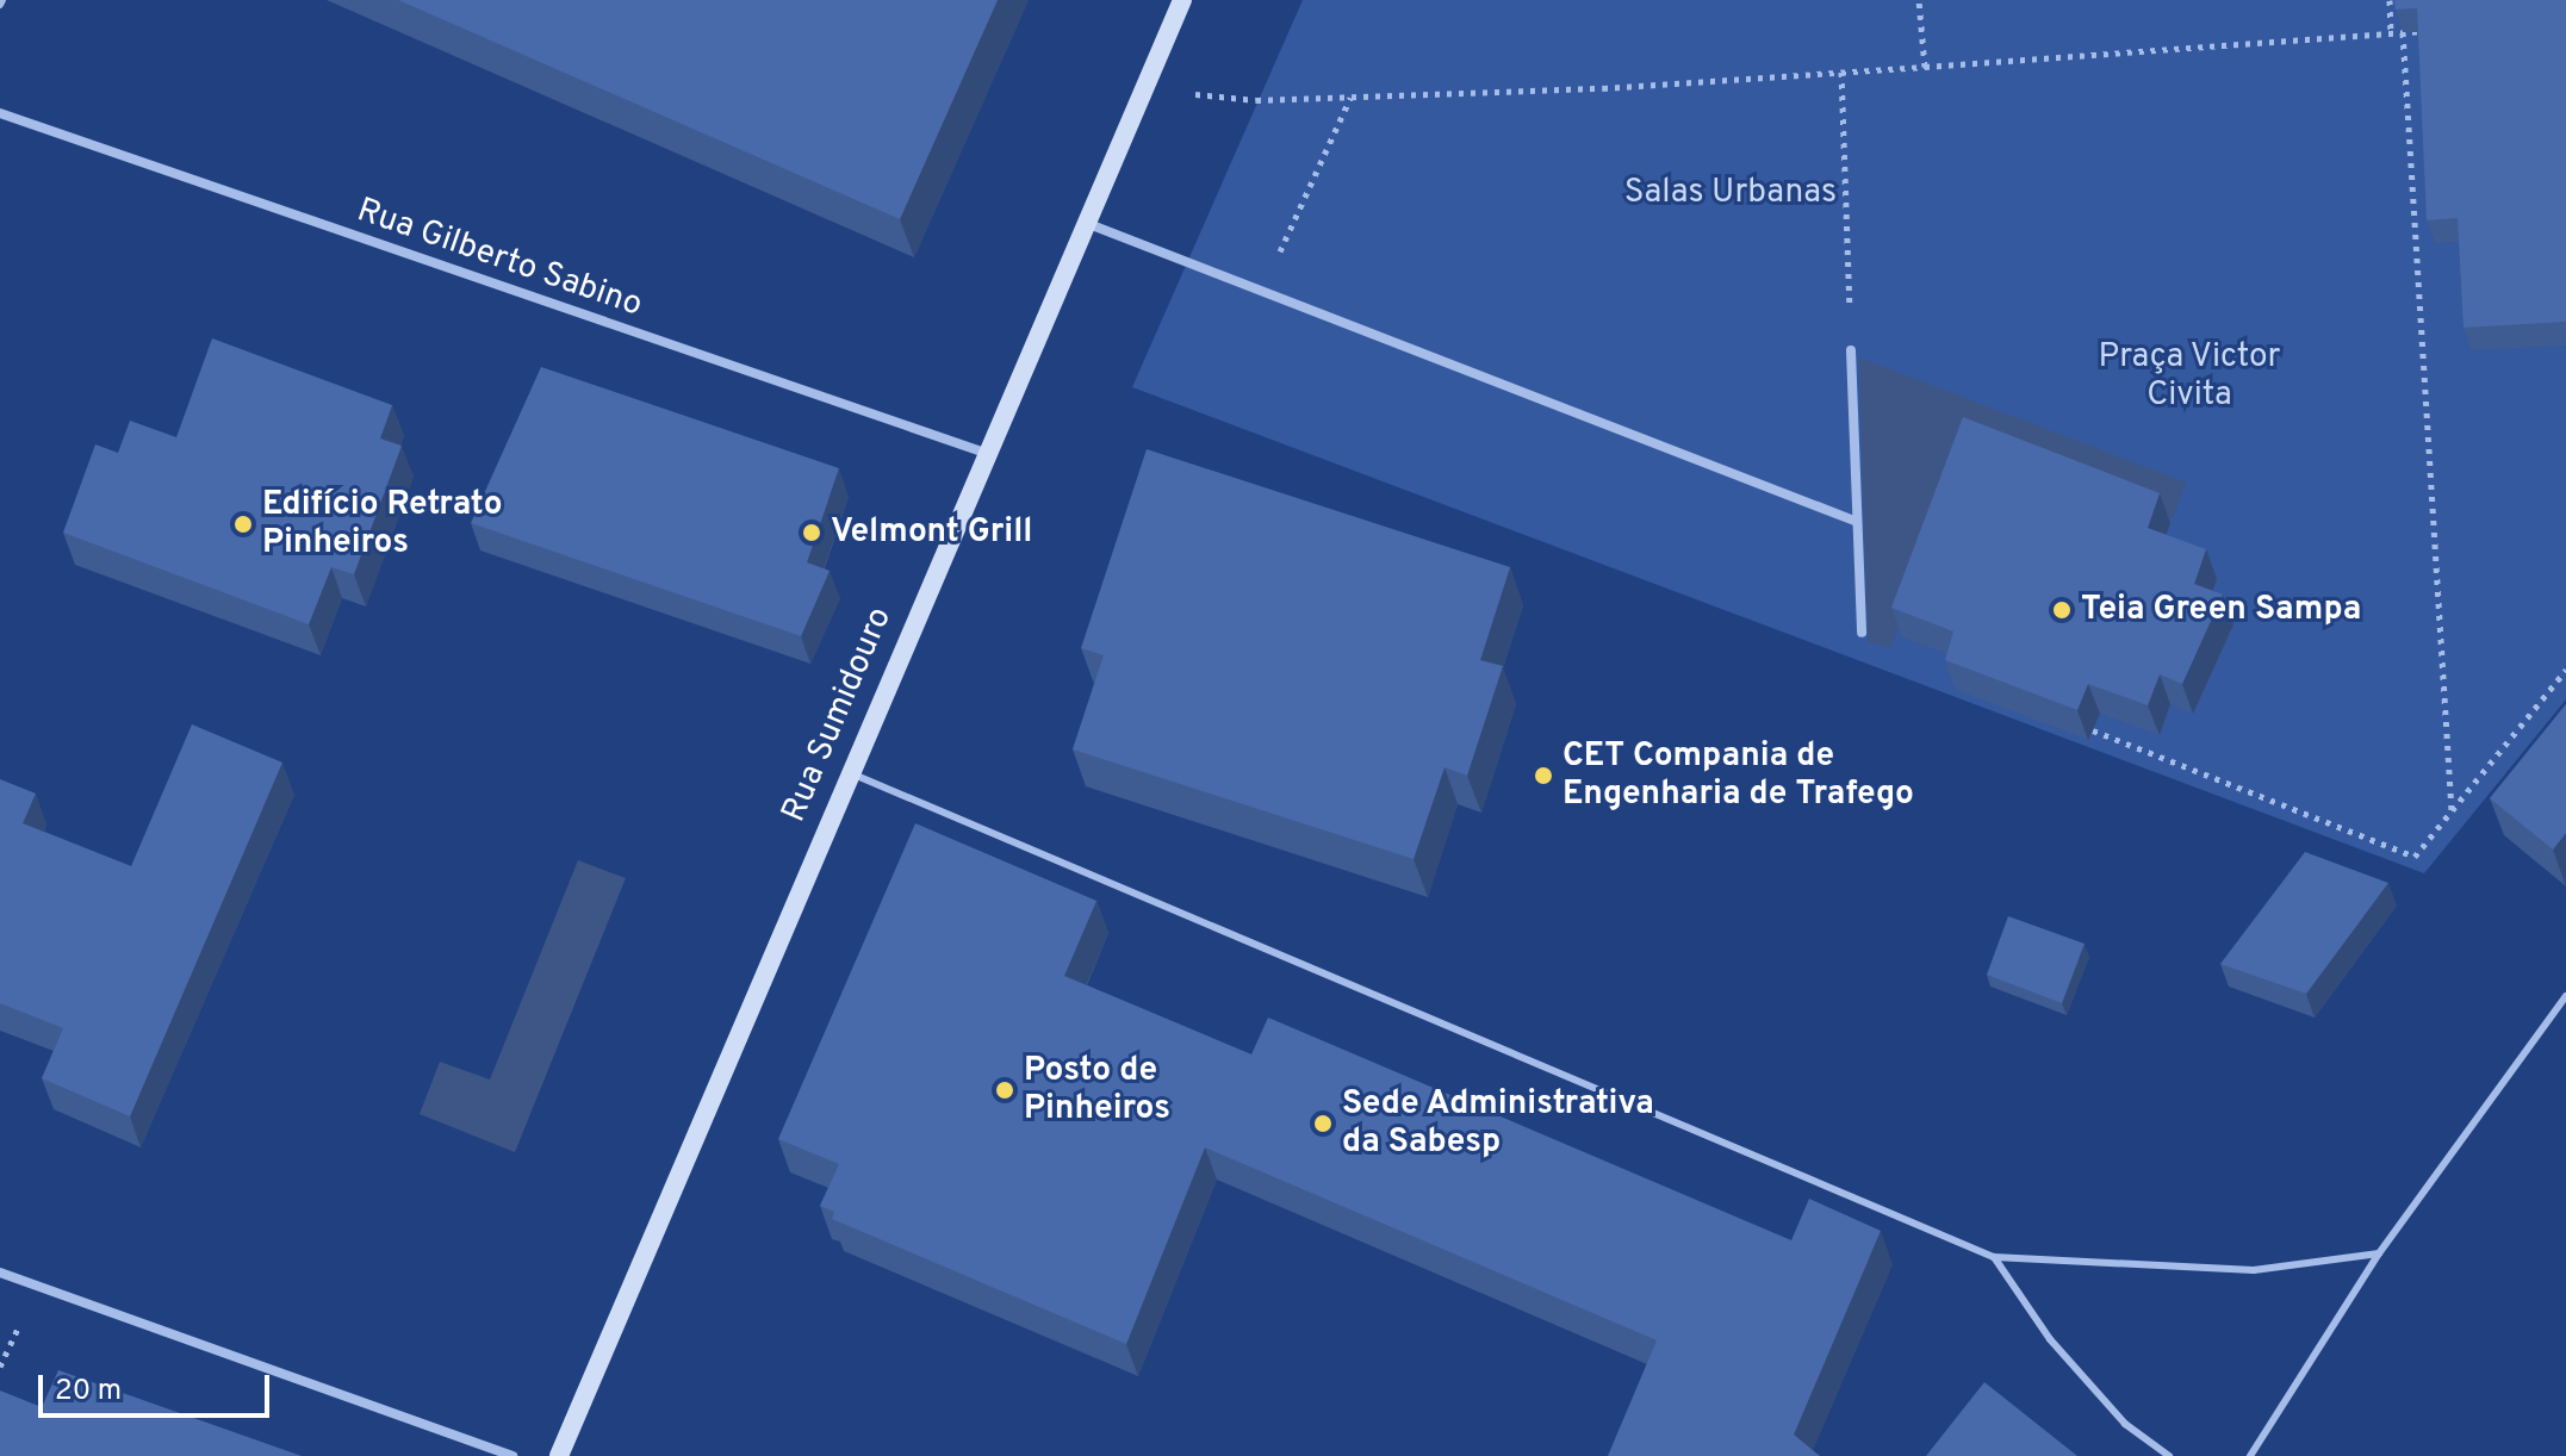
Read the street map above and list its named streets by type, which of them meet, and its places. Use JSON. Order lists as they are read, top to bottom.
{
  "streets": {
    "main road": ["Rua Sumidouro"],
    "street": ["Rua Gilberto Sabino"]
  },
  "crossings": [
    ["Rua Gilberto Sabino", "Rua Sumidouro"]
  ],
  "parks": ["Salas Urbanas", "Praça Victor Civita"],
  "places": [
    "Edifício Retrato Pinheiros",
    "Velmont Grill",
    "Teia Green Sampa",
    "CET Compania de Engenharia de Trafego",
    "Posto de Pinheiros",
    "Sede Administrativa da Sabesp"
  ],
  "scale_bar": "20 m"
}
